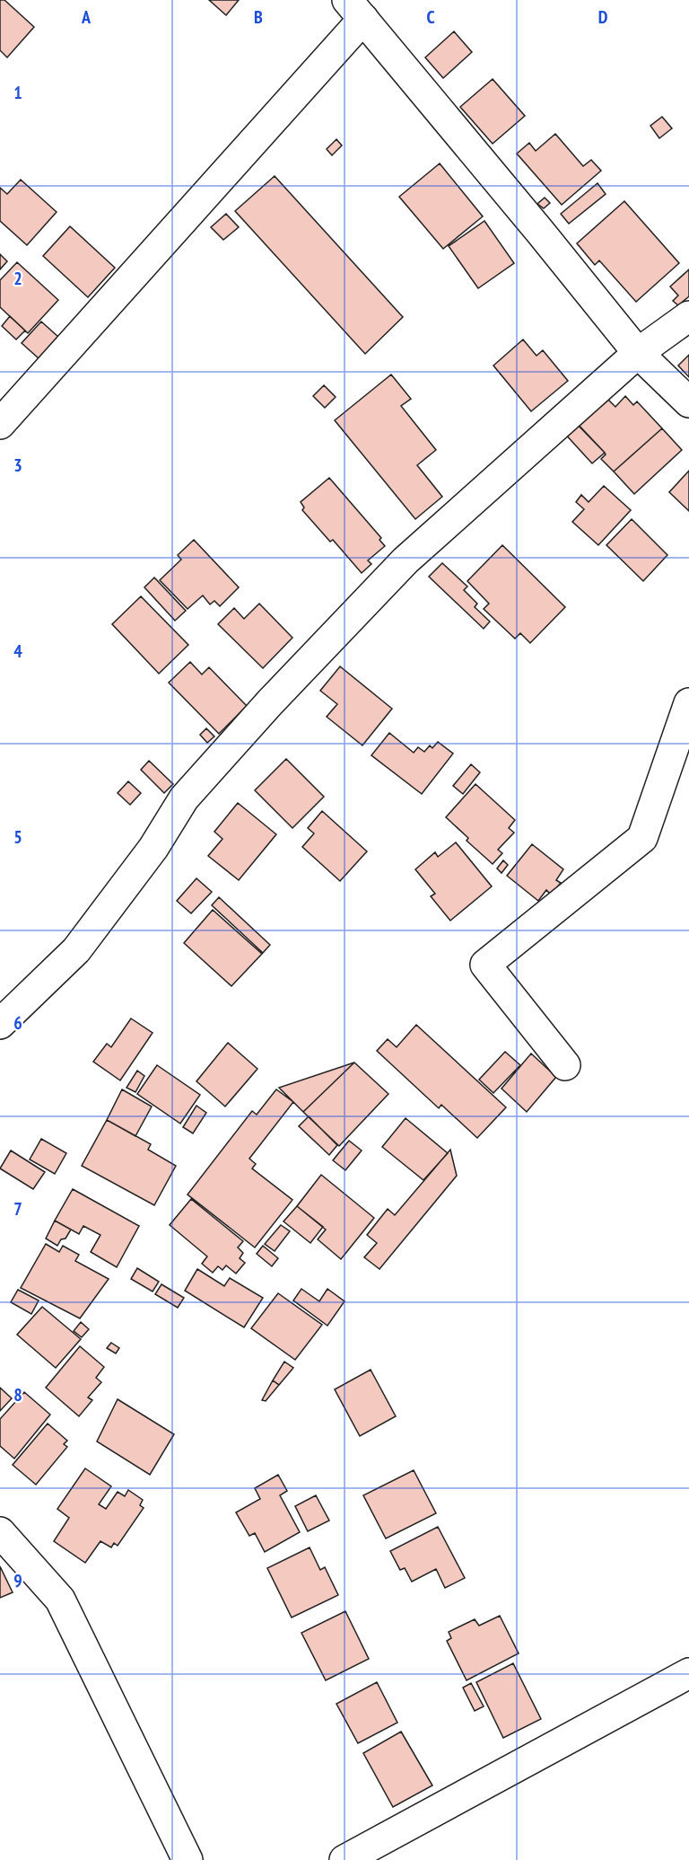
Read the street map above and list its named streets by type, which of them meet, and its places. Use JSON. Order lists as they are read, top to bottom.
{
  "grid": {
    "columns": [
      "A",
      "B",
      "C",
      "D"
    ],
    "rows": [
      "1",
      "2",
      "3",
      "4",
      "5",
      "6",
      "7",
      "8",
      "9"
    ]
  }
}
